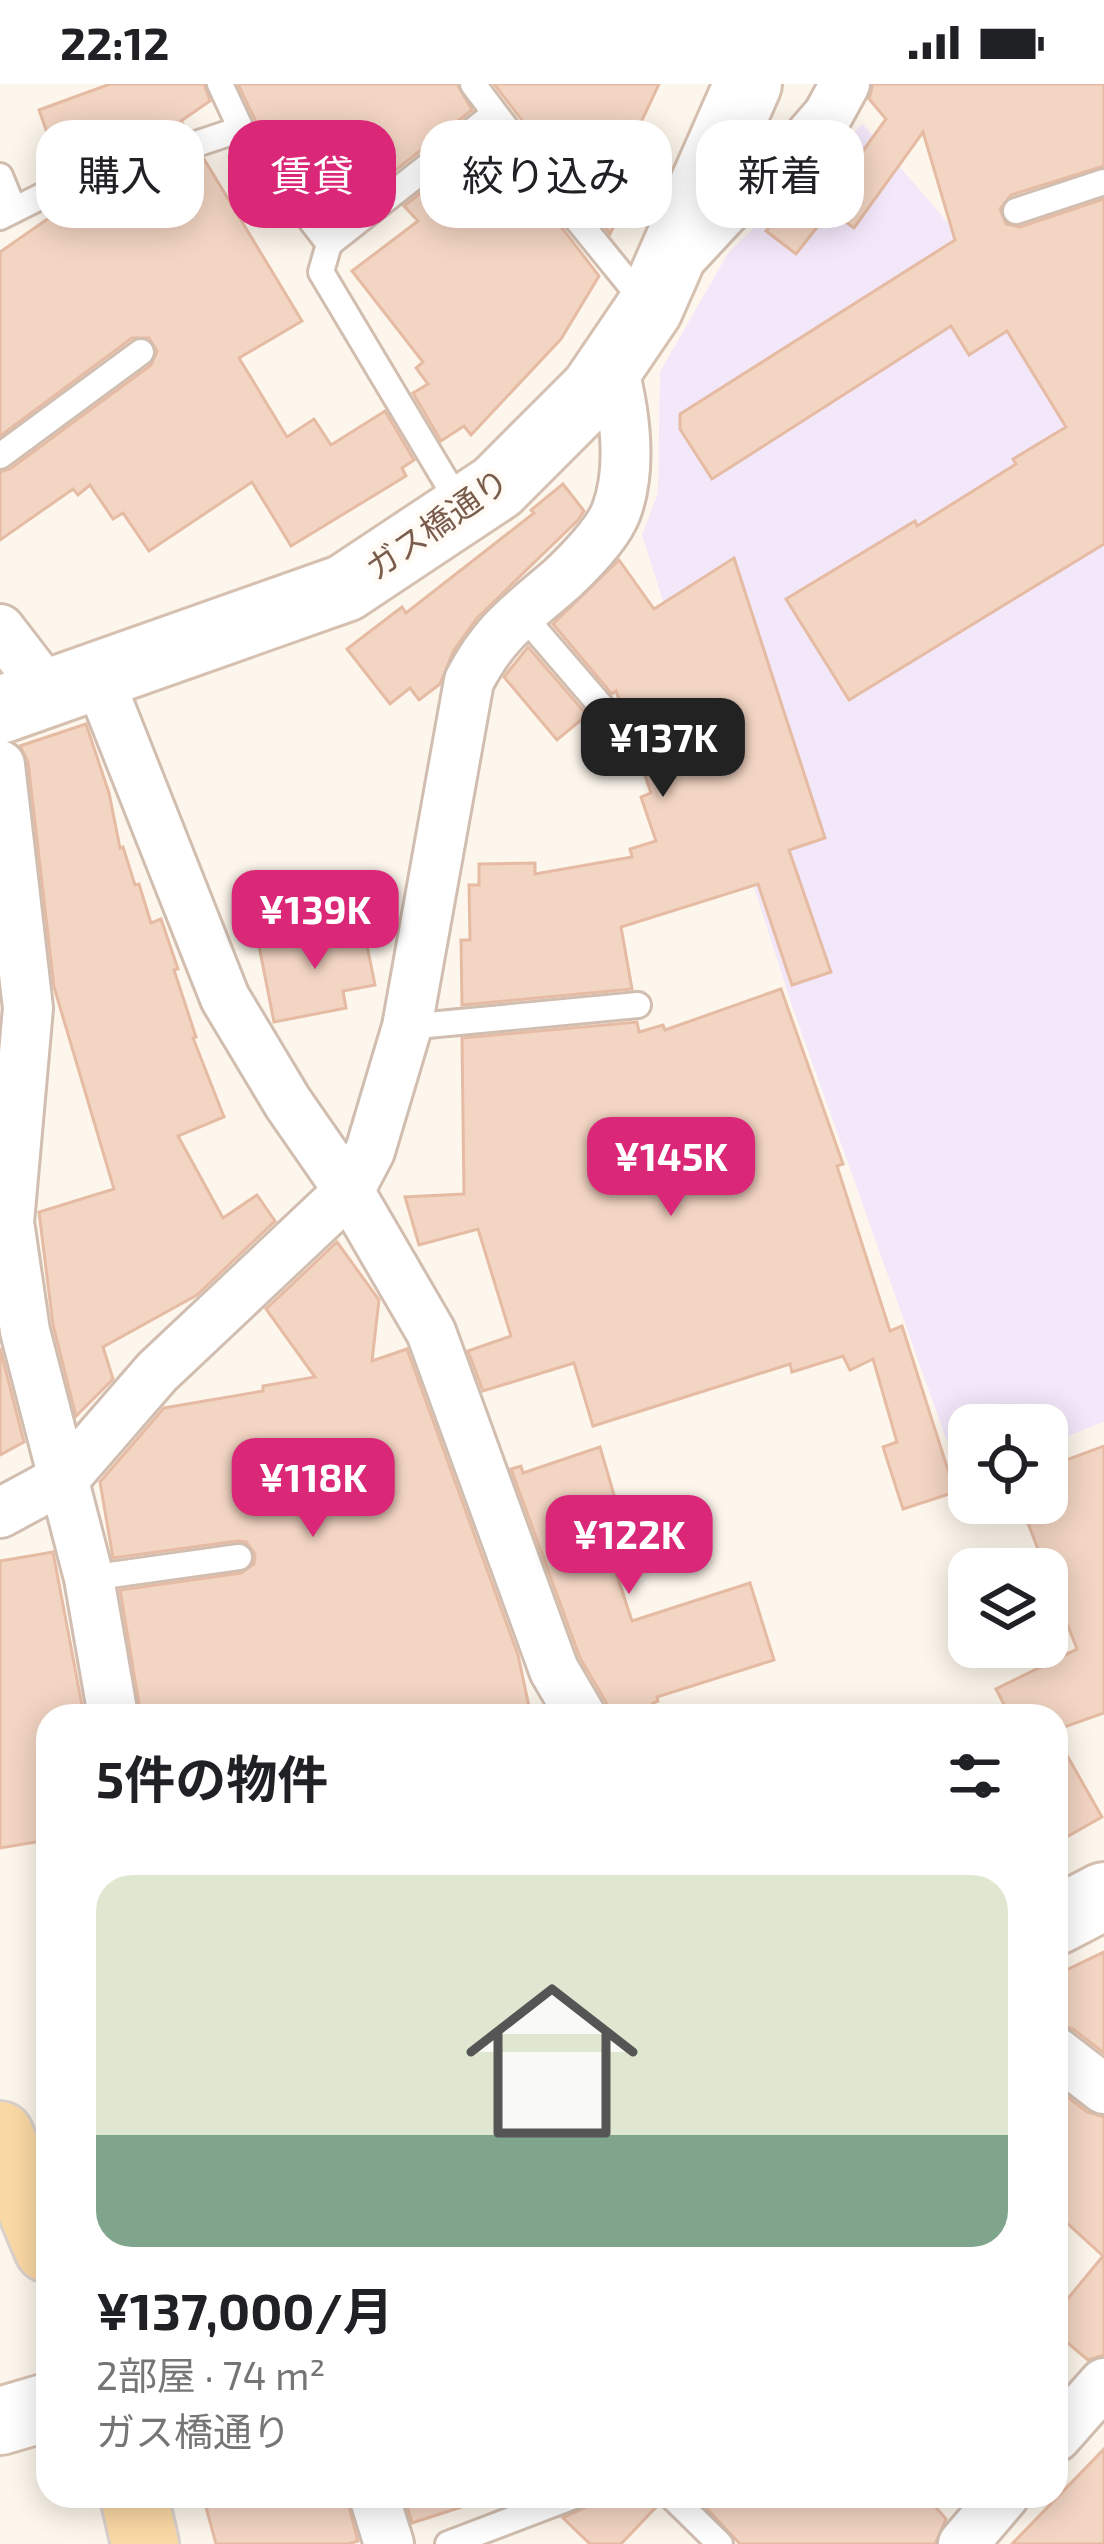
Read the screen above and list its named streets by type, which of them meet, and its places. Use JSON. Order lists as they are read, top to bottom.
{
  "streets": {
    "main road": ["ガス橋通り"]
  },
  "page": {
    "status": "22:12",
    "chip": [
      "購入",
      "賃貸",
      "絞り込み",
      "新着"
    ],
    "price": [
      "¥137K",
      "¥139K",
      "¥145K",
      "¥118K",
      "¥122K"
    ],
    "heading": "5件の物件",
    "list": [
      {
        "name": "¥137,000/月",
        "note": "2部屋 · 74 m² · ガス橋通り"
      }
    ]
  }
}
